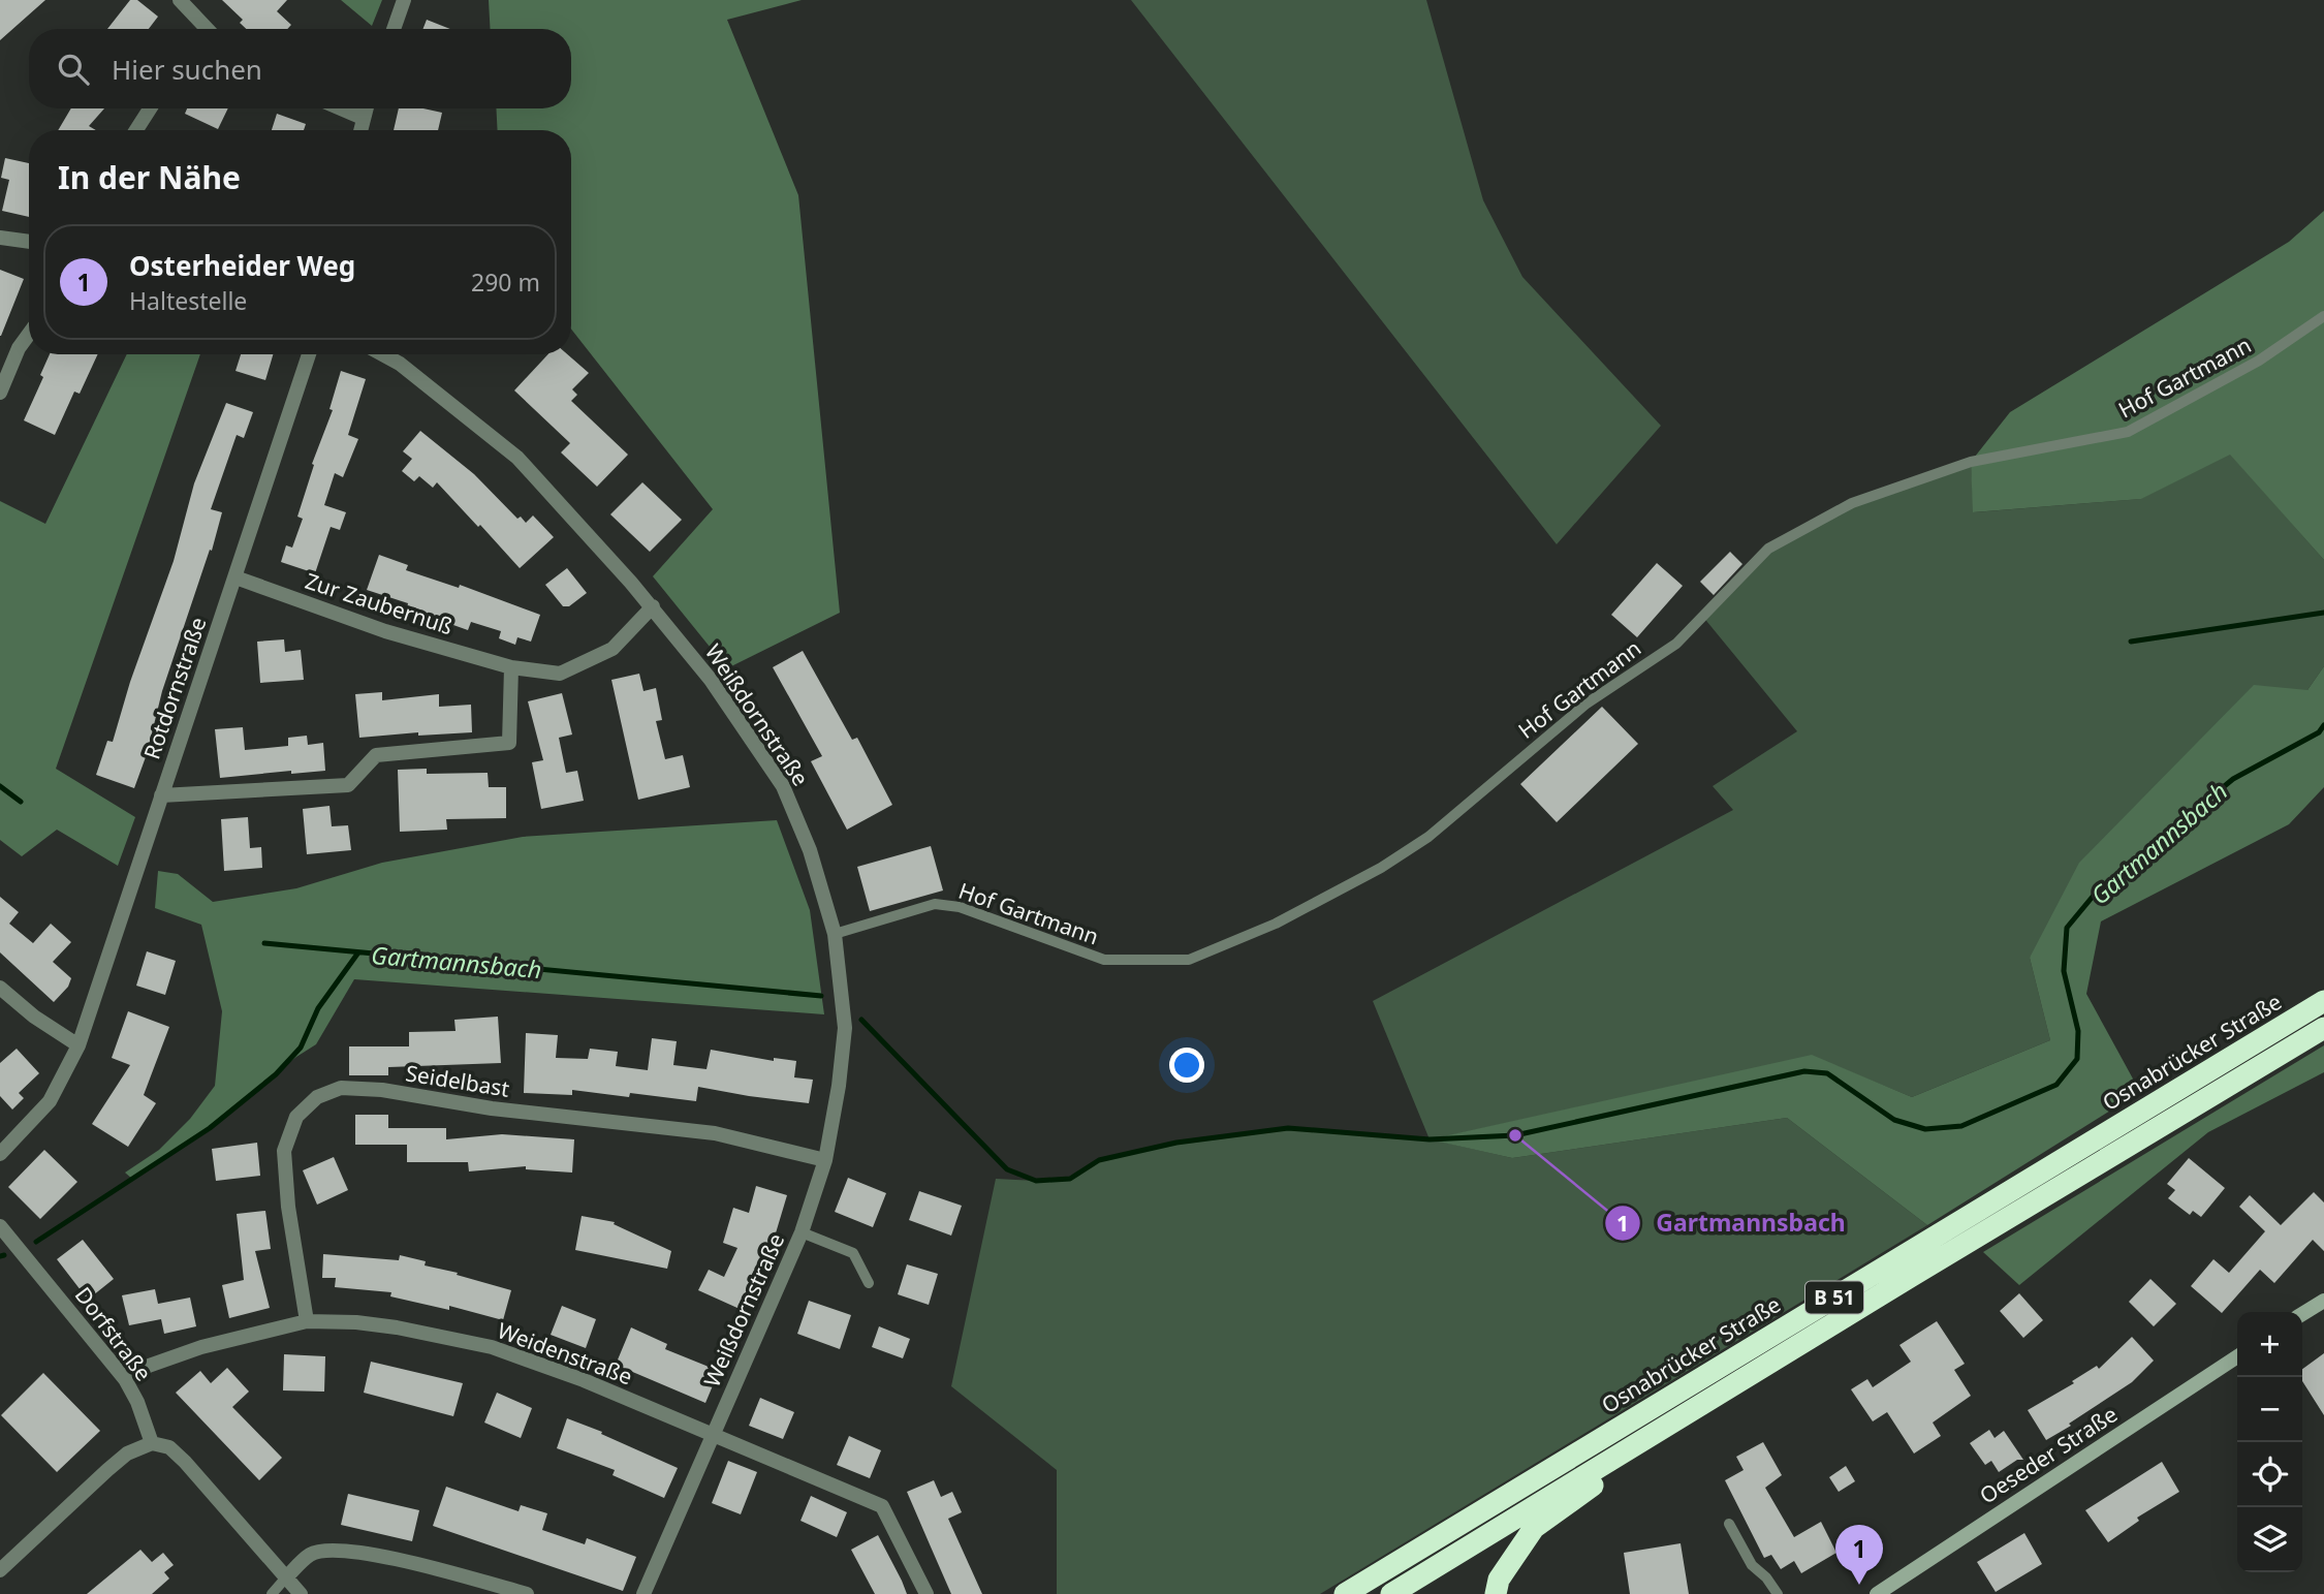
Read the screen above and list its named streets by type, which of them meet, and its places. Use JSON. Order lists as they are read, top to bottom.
{
  "streets": {
    "highway": ["Osnabrücker Straße", "B 51"],
    "street": [
      "Zur Zaubernuß",
      "Rotdornstraße",
      "Weißdornstraße",
      "Seidelbast",
      "Dorfstraße",
      "Weidenstraße",
      "Oeseder Straße"
    ],
    "lane": ["Hof Gartmann"]
  },
  "crossings": [
    ["Hof Gartmann", "Weißdornstraße"],
    ["Zur Zaubernuß", "Rotdornstraße"],
    ["Zur Zaubernuß", "Weißdornstraße"],
    ["Weißdornstraße", "Seidelbast"],
    ["Weißdornstraße", "Weidenstraße"],
    ["Seidelbast", "Weidenstraße"],
    ["Dorfstraße", "Weidenstraße"]
  ],
  "water": ["Gartmannsbach"],
  "places": ["Gartmannsbach"],
  "page": {
    "search": "Hier suchen",
    "heading": "In der Nähe",
    "list": [
      {
        "mark": "1",
        "name": "Osterheider Weg",
        "note": "Haltestelle",
        "value": "290 m"
      }
    ],
    "map_buttons": ["+", "−"],
    "pins": "1"
  }
}
